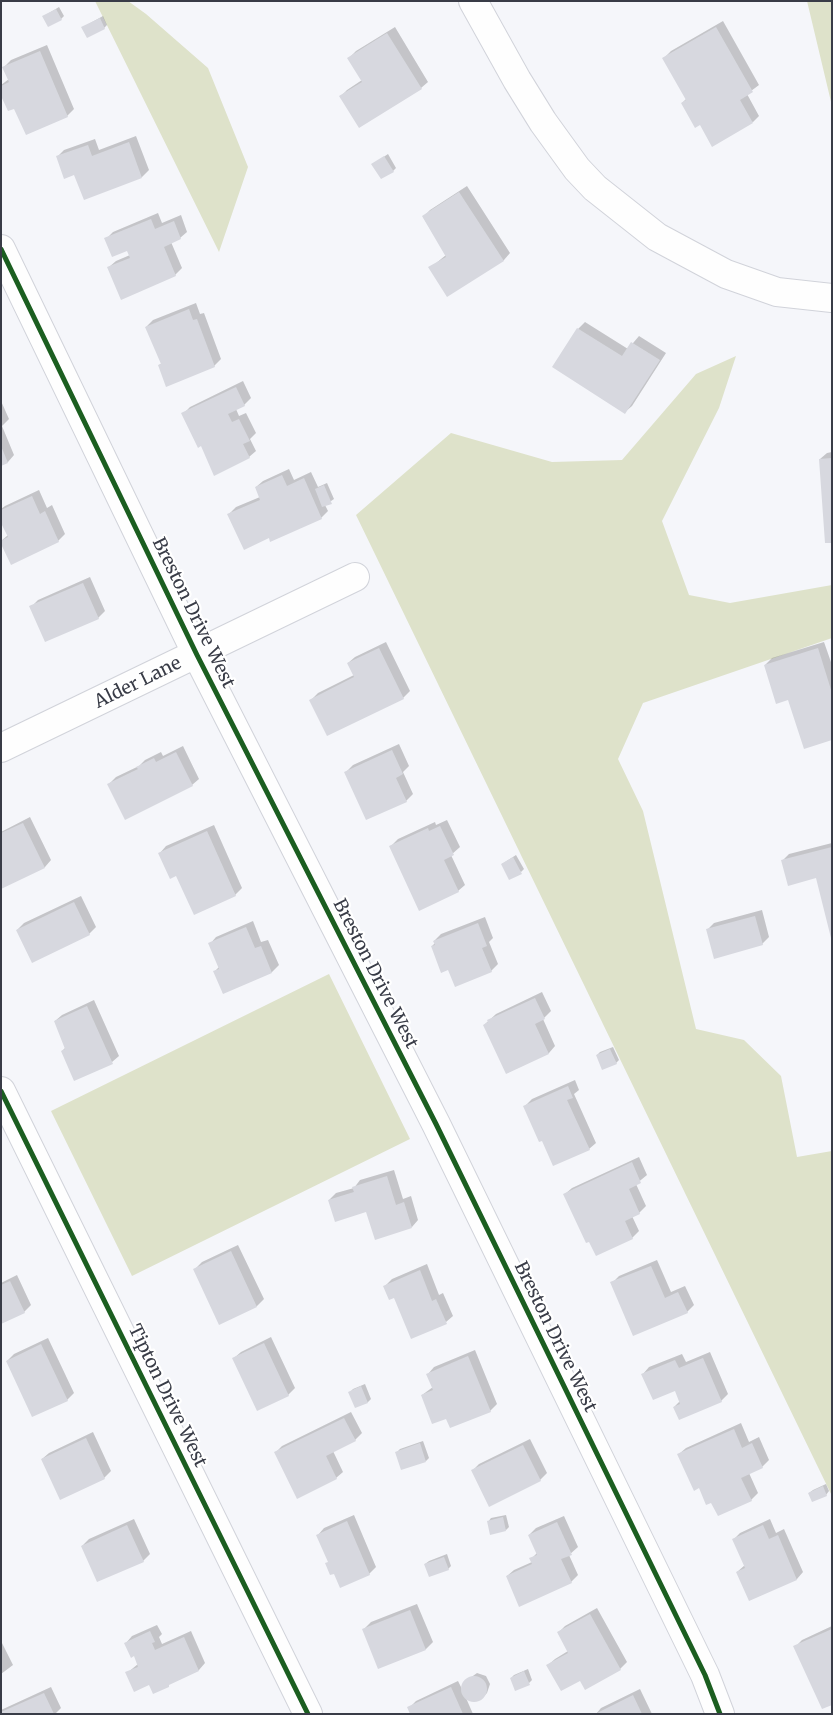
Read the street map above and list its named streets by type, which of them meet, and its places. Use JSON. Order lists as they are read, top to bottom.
{
  "streets": {
    "street": ["Breston Drive West", "Alder Lane", "Tipton Drive West"]
  },
  "crossings": [
    ["Breston Drive West", "Alder Lane"]
  ]
}
